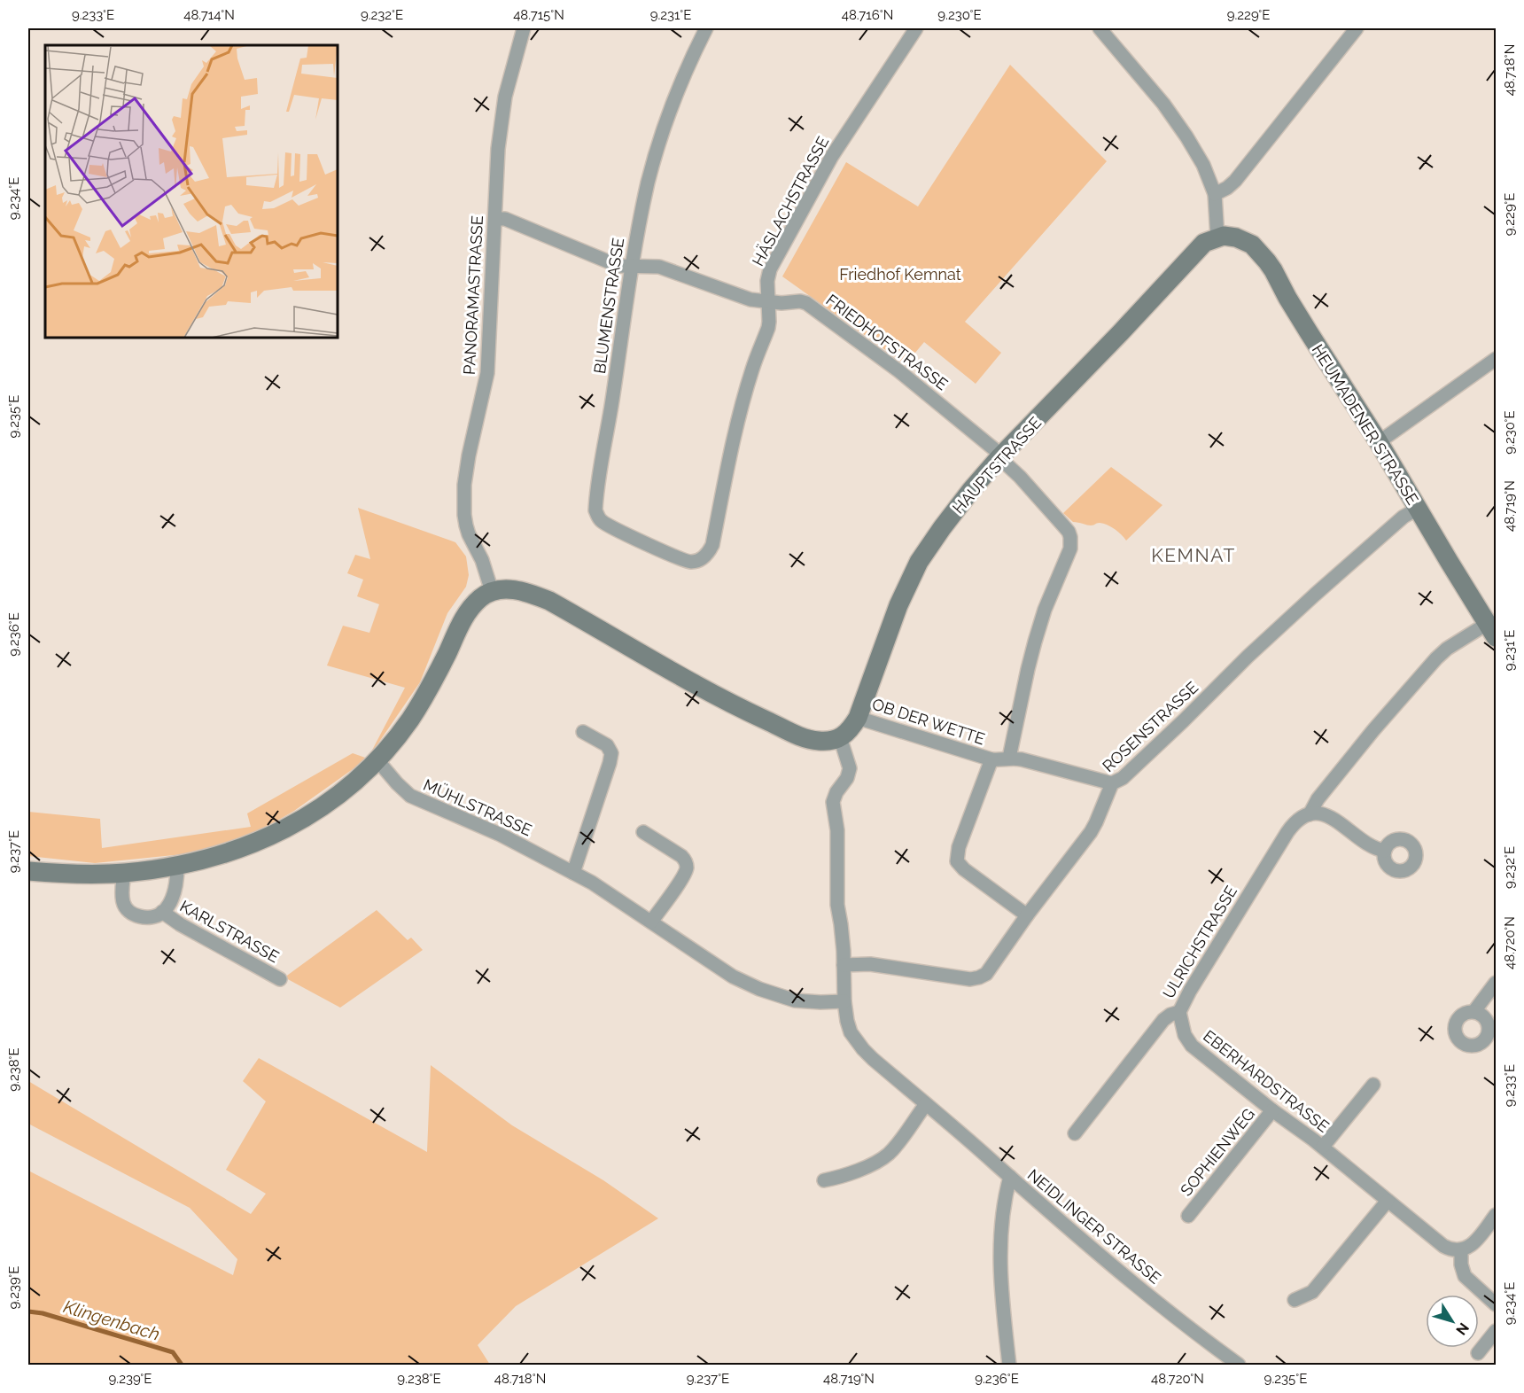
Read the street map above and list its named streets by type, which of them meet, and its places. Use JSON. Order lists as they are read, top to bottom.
{
  "streets": {
    "main road": ["HEUMADENER STRASSE", "HAUPTSTRASSE"],
    "street": [
      "HÄSLACHSTRASSE",
      "PANORAMASTRASSE",
      "BLUMENSTRASSE",
      "FRIEDHOFSTRASSE",
      "OB DER WETTE",
      "ROSENSTRASSE",
      "MÜHLSTRASSE",
      "KARLSTRASSE",
      "ULRICHSTRASSE",
      "EBERHARDSTRASSE",
      "SOPHIENWEG",
      "NEIDLINGER STRASSE"
    ]
  },
  "crossings": [
    ["HÄSLACHSTRASSE", "BLUMENSTRASSE"],
    ["HÄSLACHSTRASSE", "FRIEDHOFSTRASSE"],
    ["PANORAMASTRASSE", "FRIEDHOFSTRASSE"],
    ["BLUMENSTRASSE", "FRIEDHOFSTRASSE"],
    ["FRIEDHOFSTRASSE", "HAUPTSTRASSE"],
    ["FRIEDHOFSTRASSE", "OB DER WETTE"],
    ["HEUMADENER STRASSE", "HAUPTSTRASSE"],
    ["HEUMADENER STRASSE", "ROSENSTRASSE"],
    ["HEUMADENER STRASSE", "ULRICHSTRASSE"],
    ["HAUPTSTRASSE", "OB DER WETTE"],
    ["HAUPTSTRASSE", "NEIDLINGER STRASSE"],
    ["OB DER WETTE", "ROSENSTRASSE"],
    ["ROSENSTRASSE", "NEIDLINGER STRASSE"],
    ["MÜHLSTRASSE", "NEIDLINGER STRASSE"],
    ["ULRICHSTRASSE", "EBERHARDSTRASSE"],
    ["EBERHARDSTRASSE", "SOPHIENWEG"]
  ],
  "districts": ["KEMNAT"],
  "water": ["Klingenbach"],
  "parks": ["Friedhof Kemnat"],
  "north": "bottom right",
  "coordinates": [
    "9.233°E",
    "48.714°N",
    "9.232°E",
    "48.715°N",
    "9.231°E",
    "48.716°N",
    "9.230°E",
    "9.229°E",
    "48.718°N",
    "9.234°E",
    "9.235°E",
    "48.719°N",
    "9.236°E",
    "9.237°E",
    "48.720°N",
    "9.238°E",
    "9.239°E"
  ]
}
